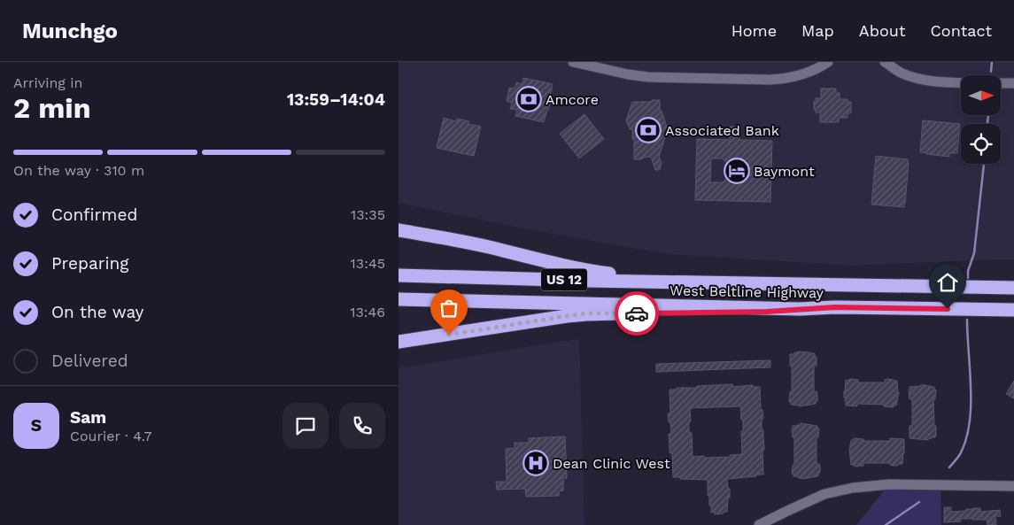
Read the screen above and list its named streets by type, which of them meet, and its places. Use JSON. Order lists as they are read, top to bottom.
{
  "streets": {
    "highway": ["US 12", "West Beltline Highway"]
  },
  "places": {
    "bank": ["Amcore", "Associated Bank"],
    "hotel": ["Baymont"],
    "hospital": ["Dean Clinic West"]
  },
  "north": "right",
  "page": {
    "header": "Munchgo",
    "nav": [
      "Home",
      "Map",
      "About",
      "Contact"
    ],
    "heading": ["2 min", "Arriving in", "13:59–14:04"],
    "panel": ["Sam", "Courier · 4.7"],
    "bar": "On the way · 310 m",
    "list": [
      ["Confirmed", "13:35"],
      ["Preparing", "13:45"],
      ["On the way", "13:46"],
      "Delivered"
    ],
    "round": "S"
  }
}
